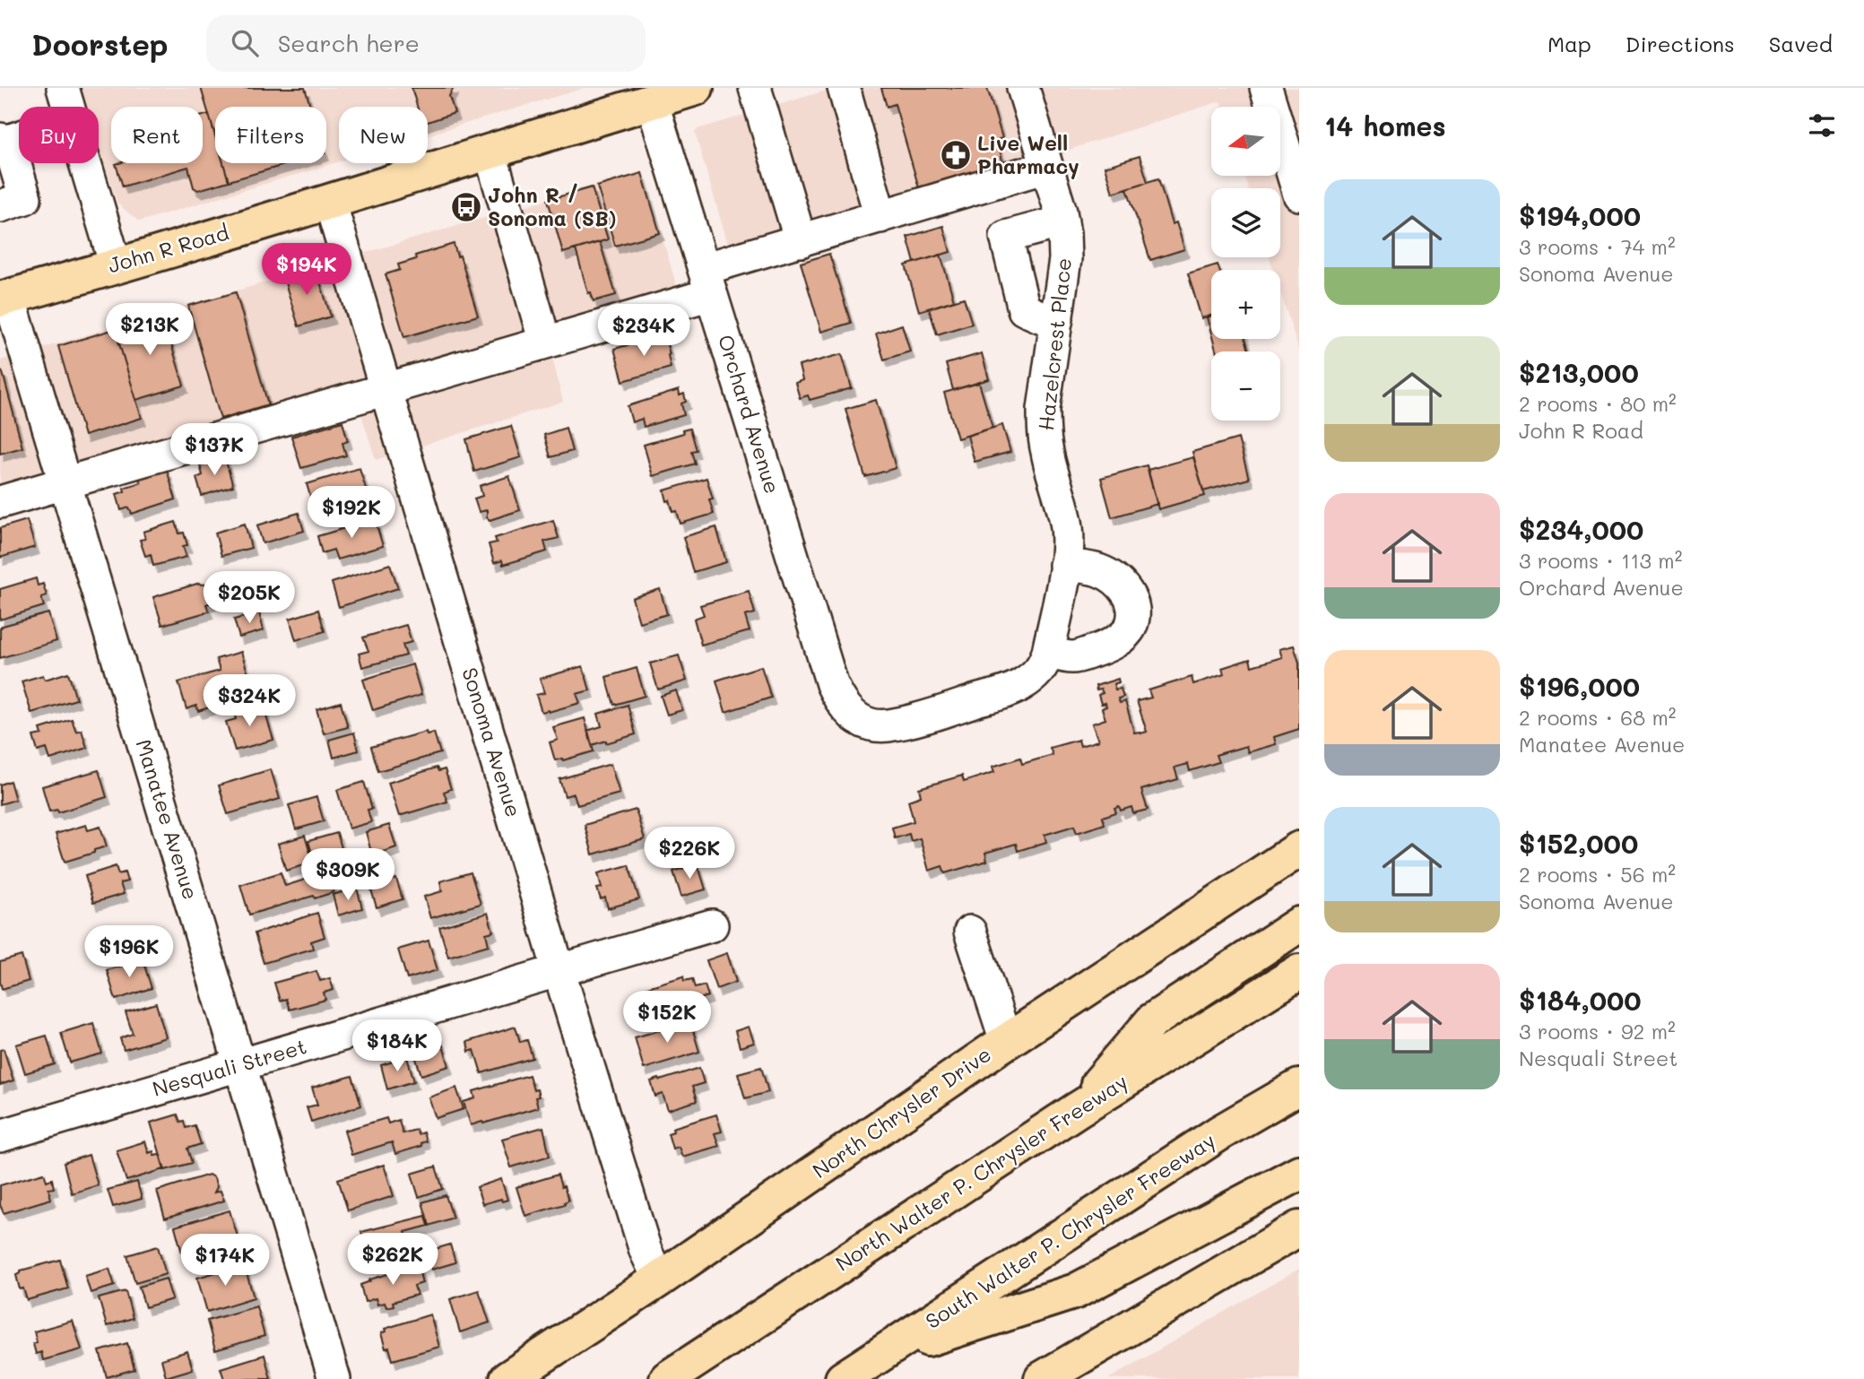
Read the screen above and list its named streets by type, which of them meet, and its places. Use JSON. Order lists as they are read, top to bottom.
{
  "streets": {
    "main road": [
      "John R Road",
      "North Chrysler Drive",
      "North Walter P. Chrysler Freeway",
      "South Walter P. Chrysler Freeway"
    ],
    "street": [
      "Hazelcrest Place",
      "Orchard Avenue",
      "Sonoma Avenue",
      "Manatee Avenue",
      "Nesquali Street"
    ]
  },
  "crossings": [
    ["John R Road", "Orchard Avenue"],
    ["John R Road", "Sonoma Avenue"],
    ["John R Road", "Manatee Avenue"],
    ["Hazelcrest Place", "Orchard Avenue"],
    ["Sonoma Avenue", "Nesquali Street"],
    ["Sonoma Avenue", "North Chrysler Drive"],
    ["Manatee Avenue", "Nesquali Street"]
  ],
  "places": {
    "pharmacy": ["Live Well Pharmacy"],
    "bus stop": ["John R / Sonoma (SB)"]
  },
  "north": "left",
  "page": {
    "header": "Doorstep",
    "search": "Search here",
    "nav": ["Map", "Directions", "Saved"],
    "heading": "14 homes",
    "map_buttons": ["+", "−"],
    "chip": [
      "Buy",
      "Rent",
      "Filters",
      "New"
    ],
    "list": [
      {
        "name": "$194,000",
        "note": "3 rooms · 74 m² · Sonoma Avenue"
      },
      {
        "name": "$213,000",
        "note": "2 rooms · 80 m² · John R Road"
      },
      {
        "name": "$234,000",
        "note": "3 rooms · 113 m² · Orchard Avenue"
      },
      {
        "name": "$196,000",
        "note": "2 rooms · 68 m² · Manatee Avenue"
      },
      {
        "name": "$152,000",
        "note": "2 rooms · 56 m² · Sonoma Avenue"
      },
      {
        "name": "$184,000",
        "note": "3 rooms · 92 m² · Nesquali Street"
      }
    ],
    "price": [
      "$194K",
      "$213K",
      "$234K",
      "$137K",
      "$192K",
      "$205K",
      "$324K",
      "$226K",
      "$309K",
      "$196K",
      "$152K",
      "$184K",
      "$262K",
      "$174K"
    ]
  }
}
